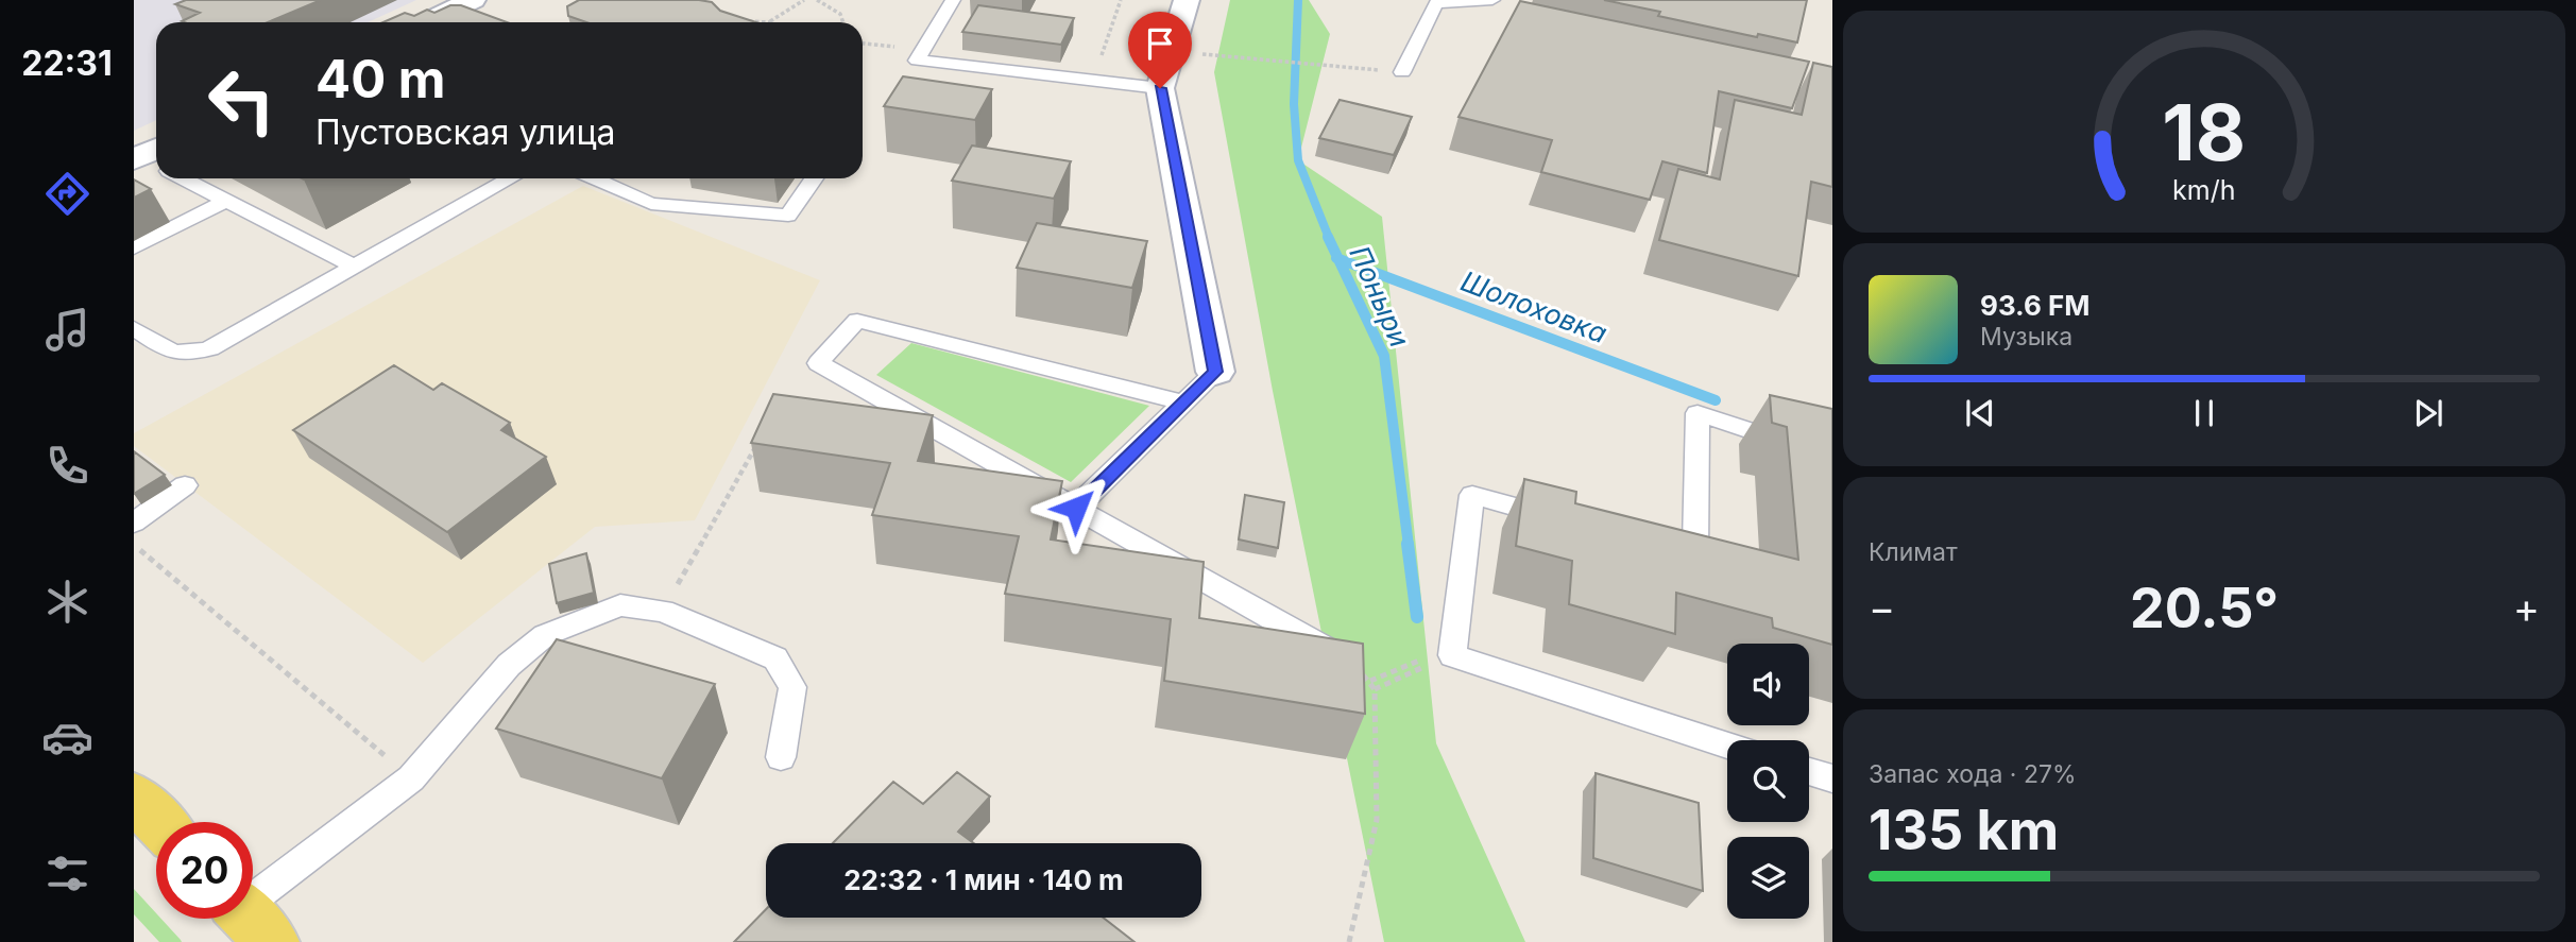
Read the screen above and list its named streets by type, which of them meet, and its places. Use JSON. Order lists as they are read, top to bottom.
{
  "water": ["Поныри", "Шолоховка"],
  "page": {
    "tabs": "22:31",
    "turn": ["40 m", "Пустовская улица"],
    "song": ["93.6 FM", "Музыка"],
    "tile": [
      "Климат",
      ["Запас хода · 27%", "135 km"]
    ],
    "heat": ["−", "20.5°", "+"],
    "limit": "20",
    "trip": "22:32 · 1 мин · 140 m",
    "gauge": ["18", "km/h"]
  }
}
